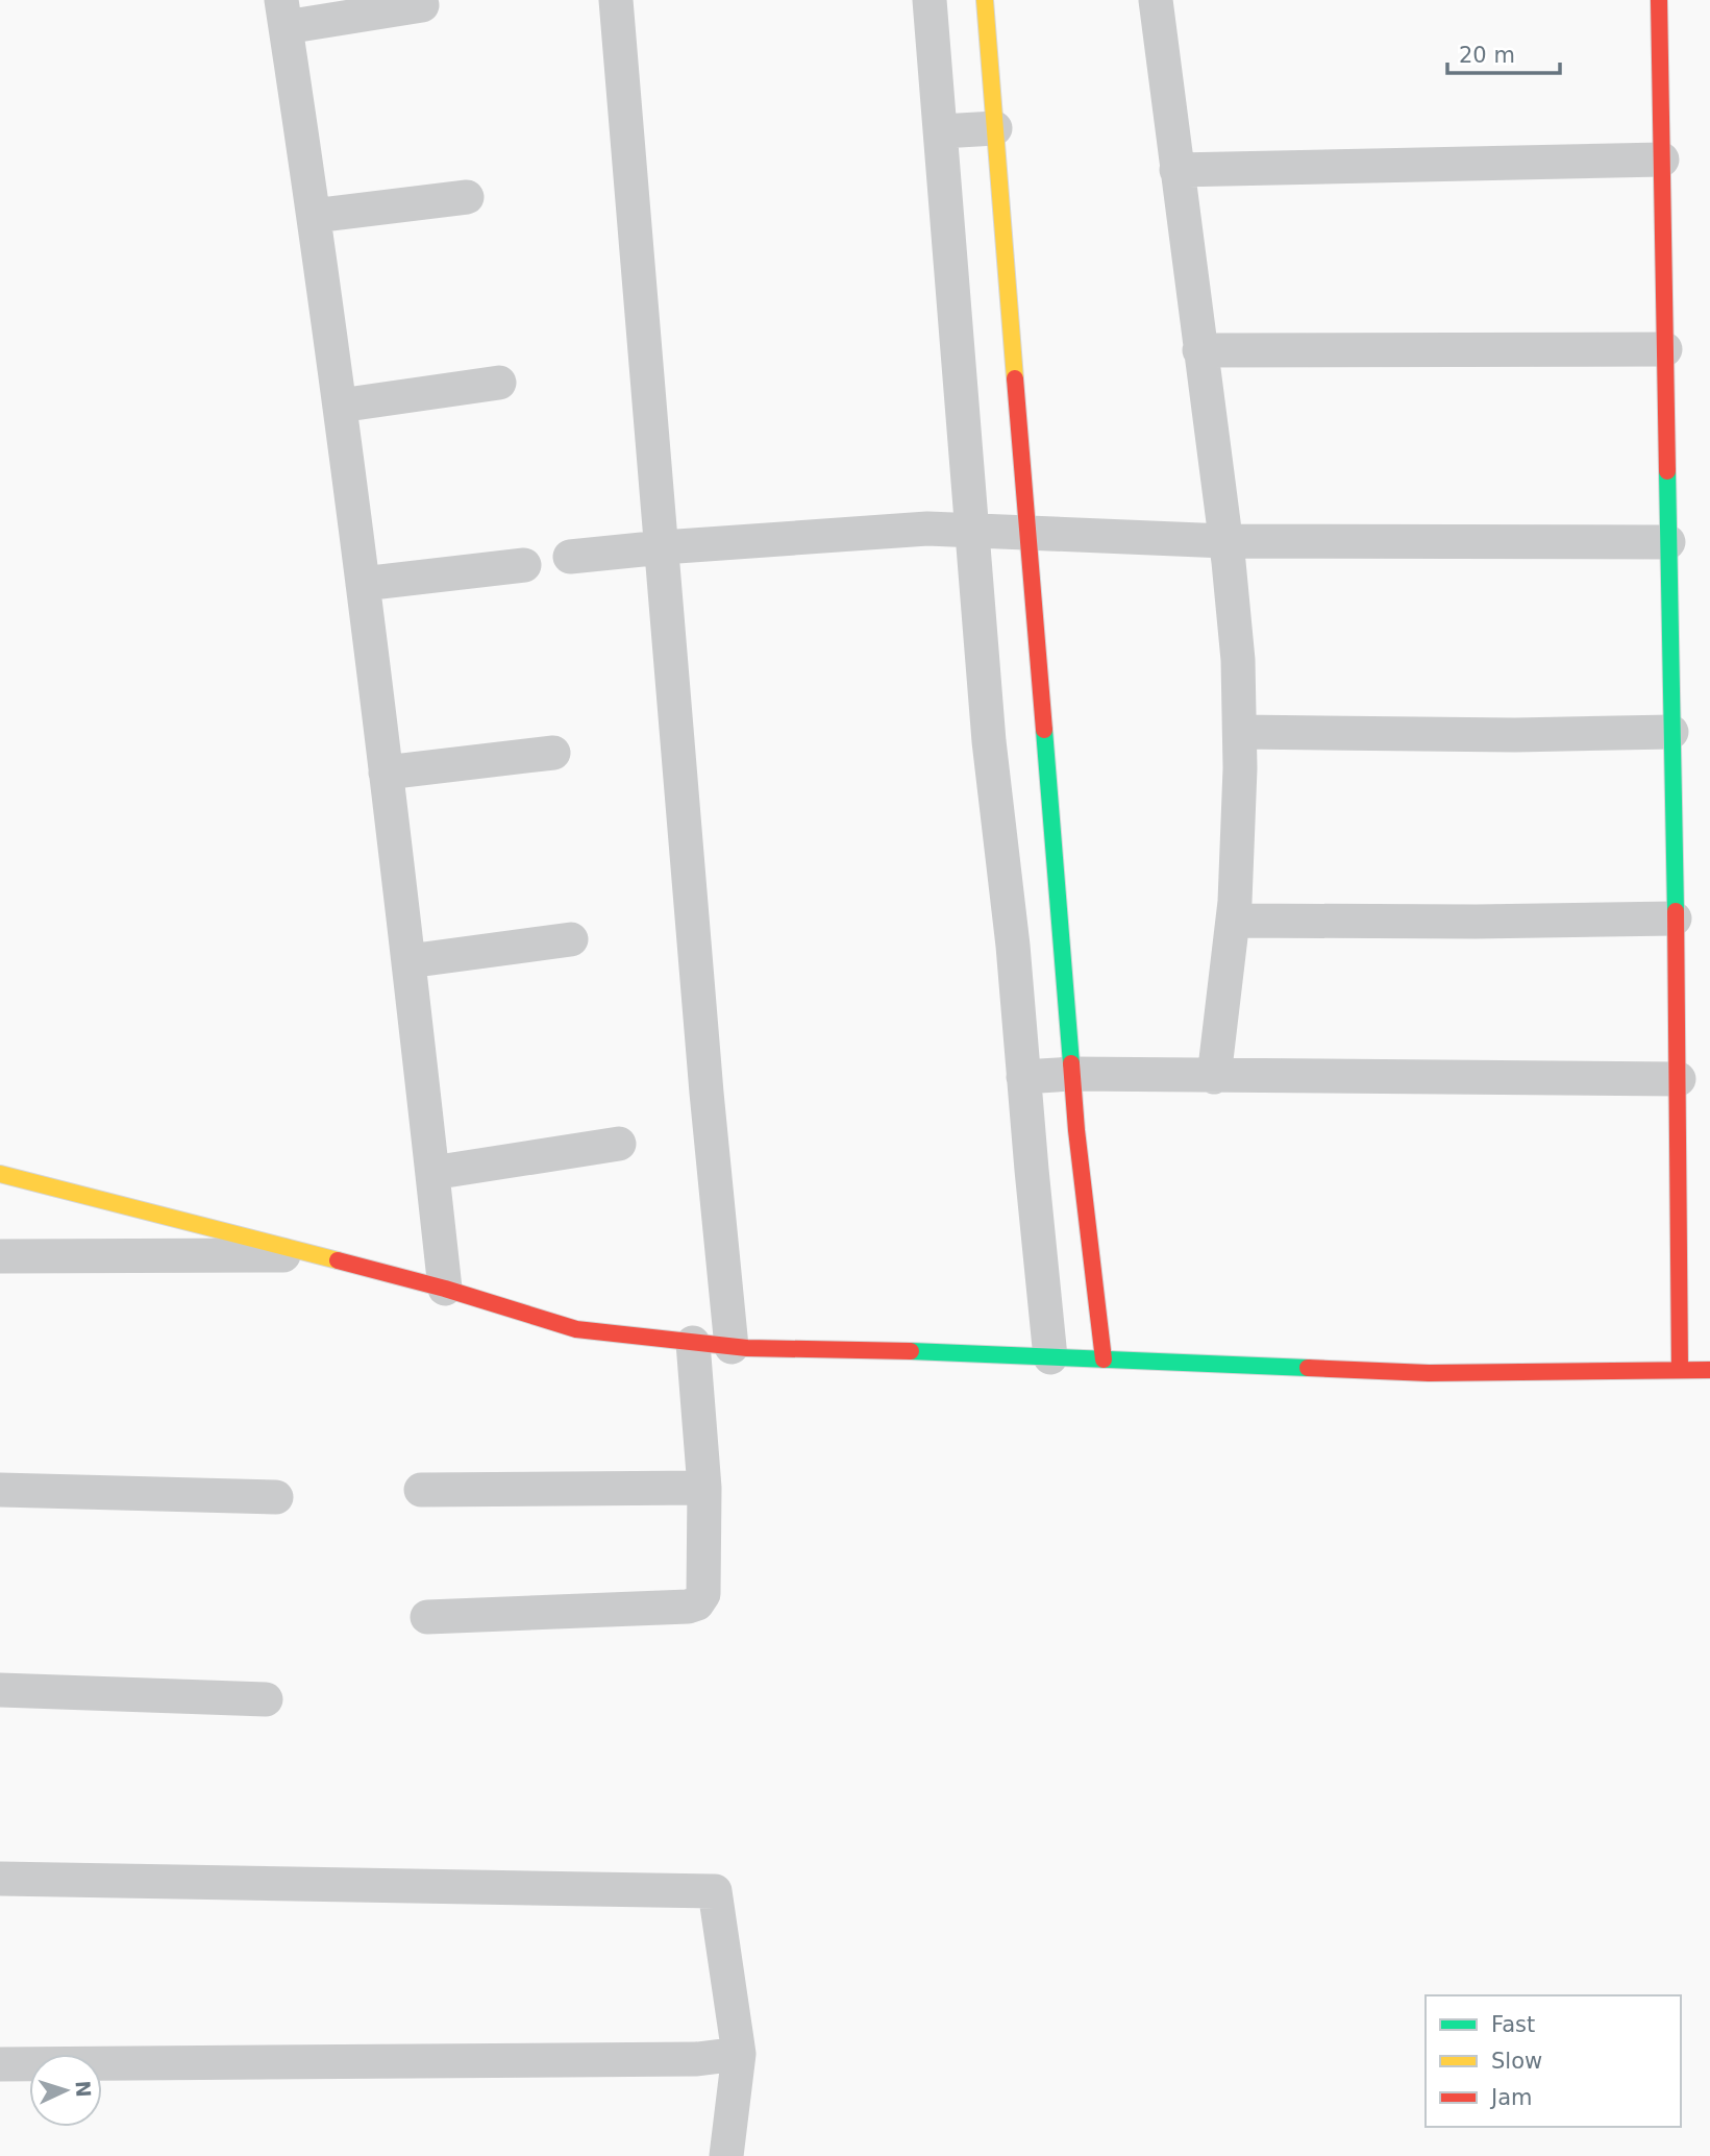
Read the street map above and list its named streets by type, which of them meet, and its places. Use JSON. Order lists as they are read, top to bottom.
{
  "legend": ["Fast", "Slow", "Jam"],
  "scale_bar": "20 m",
  "north": "right"
}
